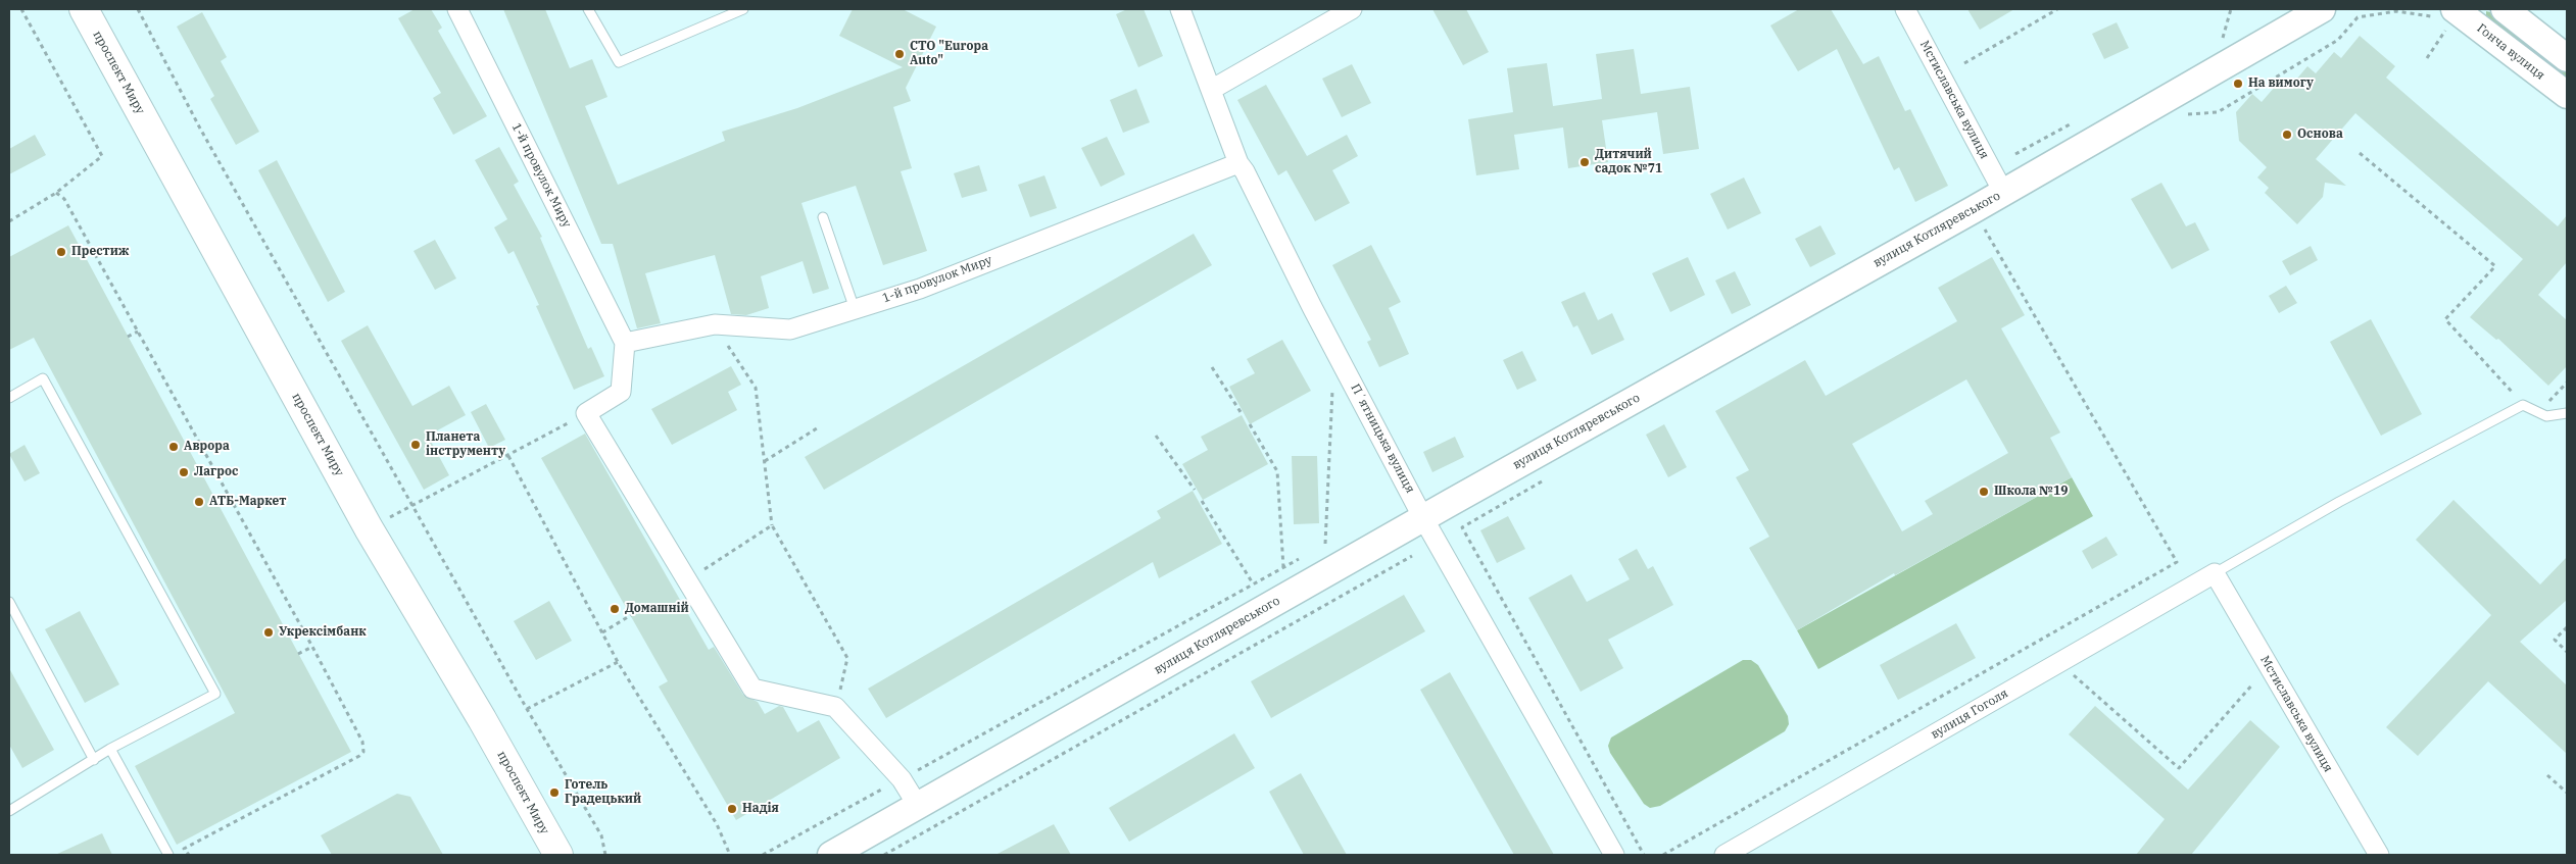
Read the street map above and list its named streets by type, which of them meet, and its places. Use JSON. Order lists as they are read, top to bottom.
{
  "streets": {
    "main road": ["проспект Миру"],
    "street": [
      "Гонча вулиця",
      "Мстиславська вулиця",
      "1-й провулок Миру",
      "вулиця Котляревського",
      "Пʼятницька вулиця",
      "вулиця Гоголя"
    ]
  },
  "crossings": [
    ["Мстиславська вулиця", "вулиця Котляревського"],
    ["Мстиславська вулиця", "вулиця Гоголя"],
    ["1-й провулок Миру", "Пʼятницька вулиця"],
    ["вулиця Котляревського", "Пʼятницька вулиця"]
  ],
  "places": [
    "СТО \"Europa Auto\"",
    "На вимогу",
    "Основа",
    "Дитячий садок №71",
    "Престиж",
    "Планета інструменту",
    "Аврора",
    "Лагрос",
    "Школа №19",
    "АТБ-Маркет",
    "Домашній",
    "Укрексімбанк",
    "Готель Градецький",
    "Надія"
  ]
}
